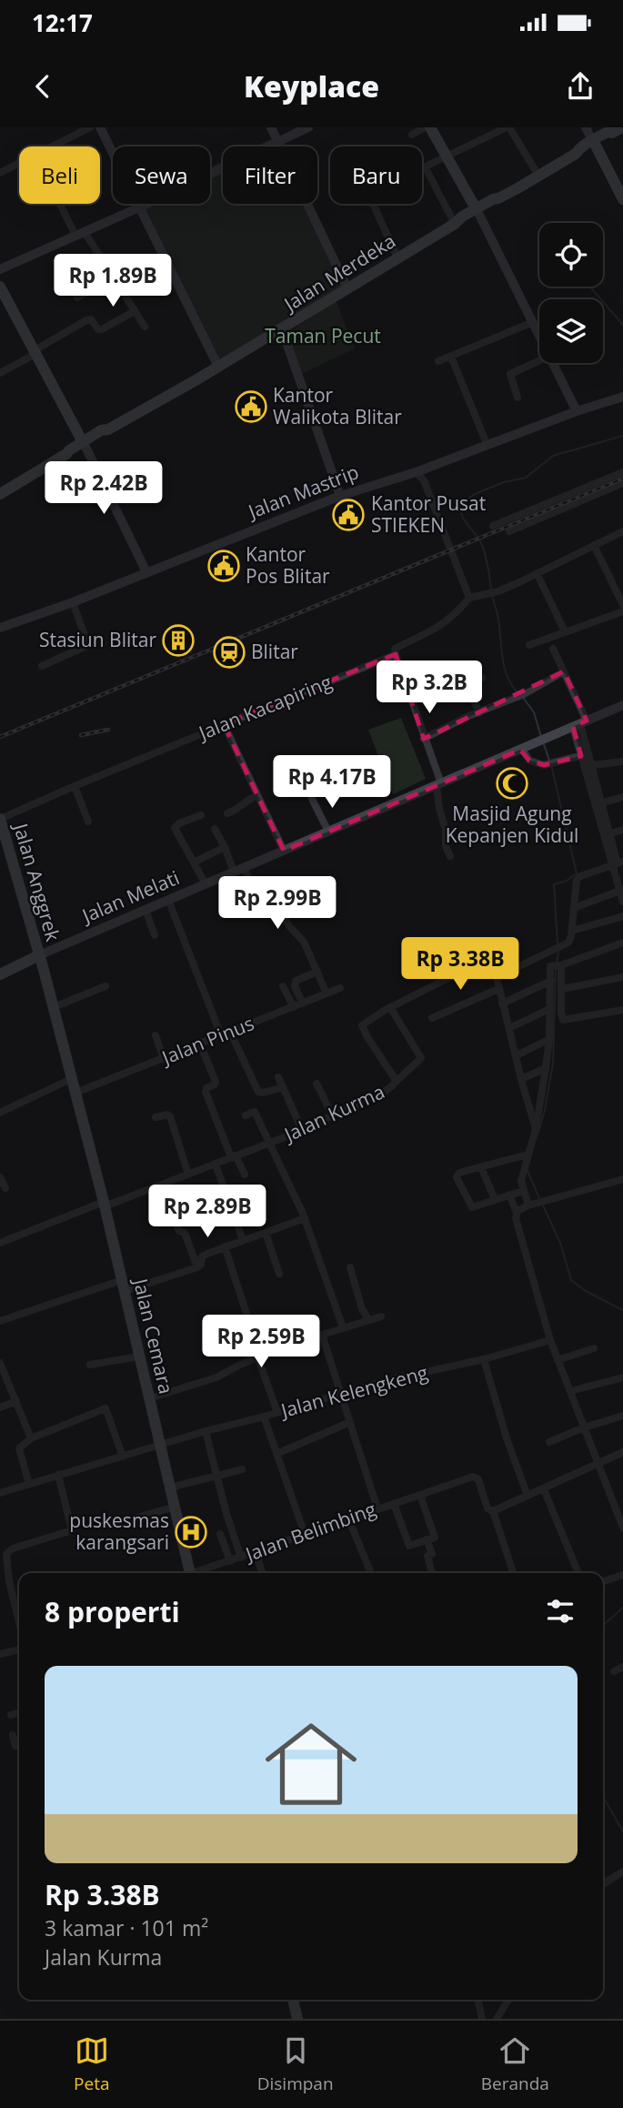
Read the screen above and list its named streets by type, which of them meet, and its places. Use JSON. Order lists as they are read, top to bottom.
{
  "streets": {
    "main road": [
      "Jalan Merdeka",
      "Jalan Mastrip",
      "Jalan Anggrek",
      "Jalan Melati",
      "Jalan Cemara"
    ],
    "street": [
      "Jalan Kacapiring",
      "Jalan Pinus",
      "Jalan Kurma",
      "Jalan Kelengkeng",
      "Jalan Belimbing"
    ]
  },
  "crossings": [
    ["Jalan Kacapiring", "Jalan Anggrek"],
    ["Jalan Anggrek", "Jalan Melati"],
    ["Jalan Anggrek", "Jalan Cemara"],
    ["Jalan Melati", "Jalan Cemara"],
    ["Jalan Pinus", "Jalan Cemara"],
    ["Jalan Kurma", "Jalan Cemara"],
    ["Jalan Cemara", "Jalan Kelengkeng"]
  ],
  "parks": ["Taman Pecut"],
  "places": {
    "public building": ["Kantor Walikota Blitar", "Kantor Pusat STIEKEN", "Kantor Pos Blitar"],
    "building": ["Stasiun Blitar"],
    "station": ["Blitar"],
    "mosque": ["Masjid Agung Kepanjen Kidul"],
    "hospital": ["puskesmas karangsari"]
  },
  "page": {
    "status": "12:17",
    "header": "Keyplace",
    "chip": [
      "Beli",
      "Sewa",
      "Filter",
      "Baru"
    ],
    "price": [
      "Rp 1.89B",
      "Rp 2.42B",
      "Rp 3.2B",
      "Rp 4.17B",
      "Rp 2.99B",
      "Rp 3.38B",
      "Rp 2.89B",
      "Rp 2.59B"
    ],
    "heading": "8 properti",
    "list": [
      {
        "name": "Rp 3.38B",
        "note": "3 kamar · 101 m² · Jalan Kurma"
      }
    ],
    "tabs": ["Peta", "Disimpan", "Beranda"]
  }
}
